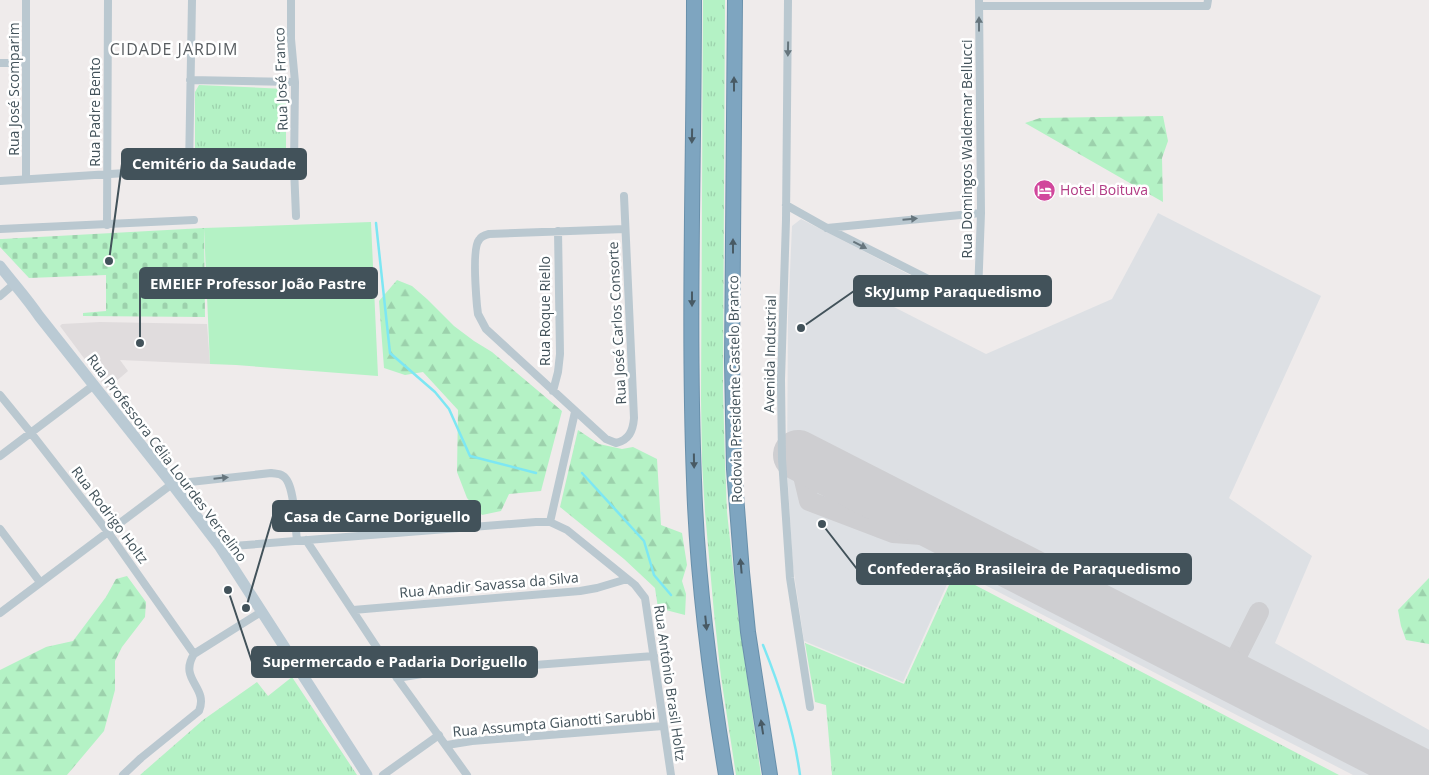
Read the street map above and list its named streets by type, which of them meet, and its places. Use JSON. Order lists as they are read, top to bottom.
{
  "streets": {
    "highway": ["Rodovia Presidente Castelo Branco"],
    "main road": ["Rua Professora Célia Lourdes Vercelino"],
    "street": [
      "Rua José Franco",
      "Rua José Scomparim",
      "Rua Padre Bento",
      "Rua Domingos Waldemar Bellucci",
      "Rua Roque Riello",
      "Rua José Carlos Consorte",
      "Avenida Industrial",
      "Rua Rodrigo Holtz",
      "Rua Anadir Savassa da Silva",
      "Rua Antônio Brasil Holtz",
      "Rua Assumpta Gianotti Sarubbi"
    ]
  },
  "crossings": [
    ["Rua Anadir Savassa da Silva", "Rua Antônio Brasil Holtz"],
    ["Rua Antônio Brasil Holtz", "Rua Assumpta Gianotti Sarubbi"]
  ],
  "districts": ["CIDADE JARDIM"],
  "places": {
    "hotel": ["Hotel Boituva"],
    "other": [
      "Cemitério da Saudade",
      "SkyJump Paraquedismo",
      "EMEIEF Professor João Pastre",
      "Confederação Brasileira de Paraquedismo",
      "Supermercado e Padaria Doriguello",
      "Casa de Carne Doriguello"
    ]
  }
}
